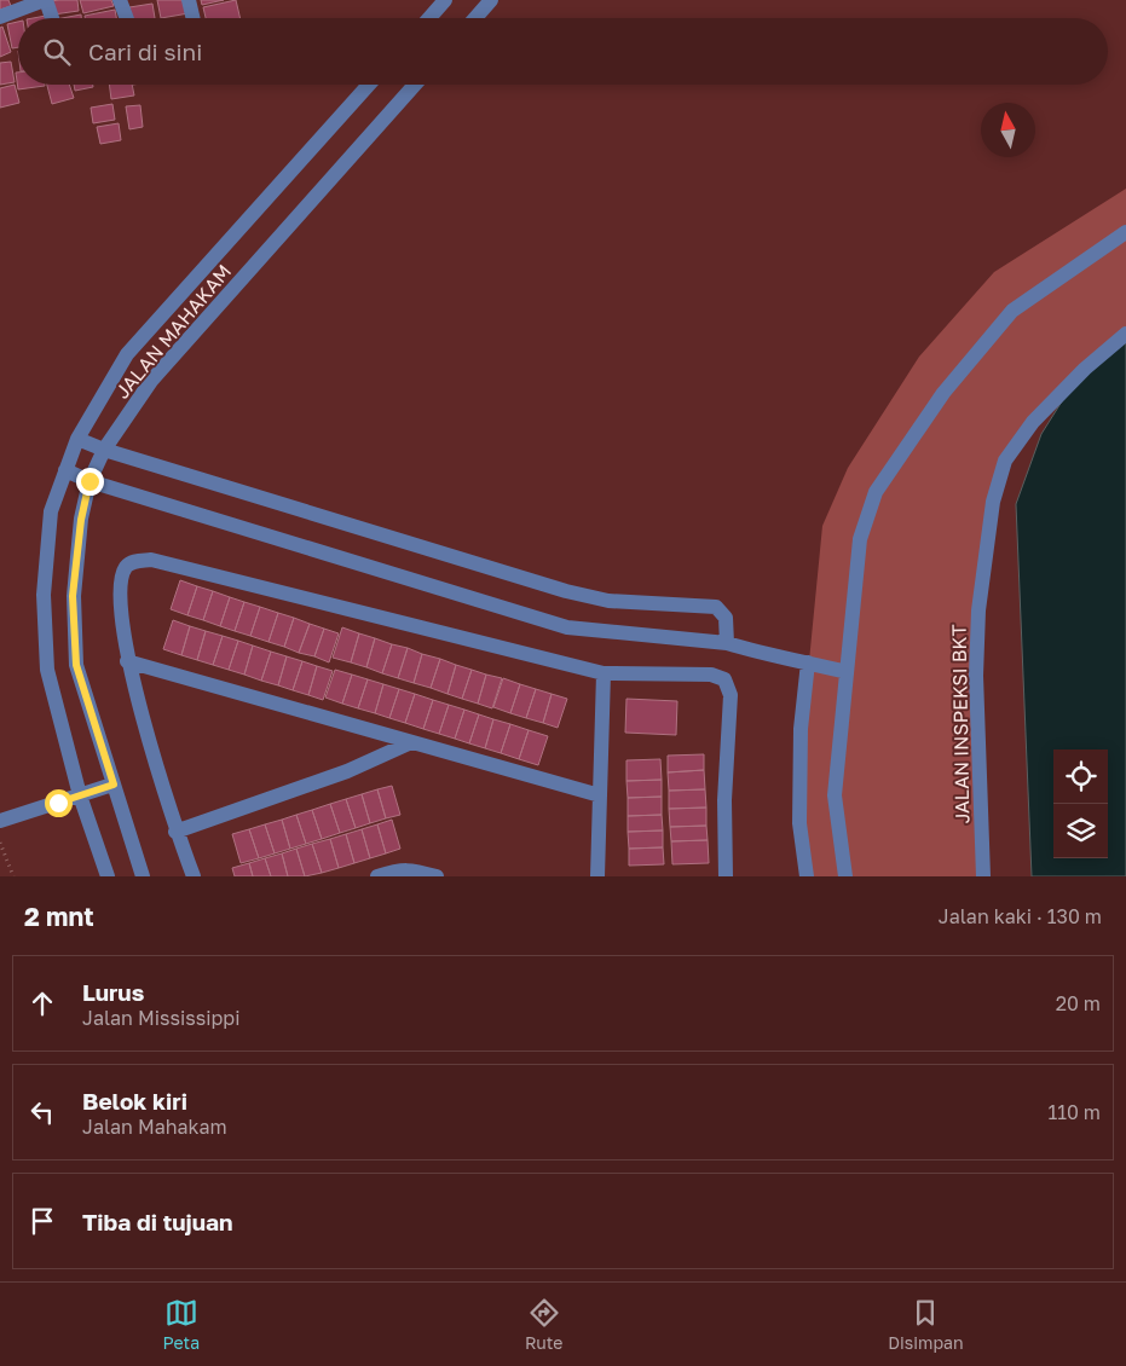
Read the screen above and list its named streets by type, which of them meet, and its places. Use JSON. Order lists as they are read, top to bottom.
{
  "streets": {
    "street": ["JALAN MAHAKAM", "JALAN INSPEKSI BKT"]
  },
  "north": "top",
  "page": {
    "search": "Cari di sini",
    "heading": ["2 mnt", "Jalan kaki · 130 m"],
    "list": [
      ["Lurus", "Jalan Mississippi", "20 m"],
      ["Belok kiri", "Jalan Mahakam", "110 m"],
      "Tiba di tujuan"
    ],
    "nav": ["Peta", "Rute", "Disimpan"]
  }
}
